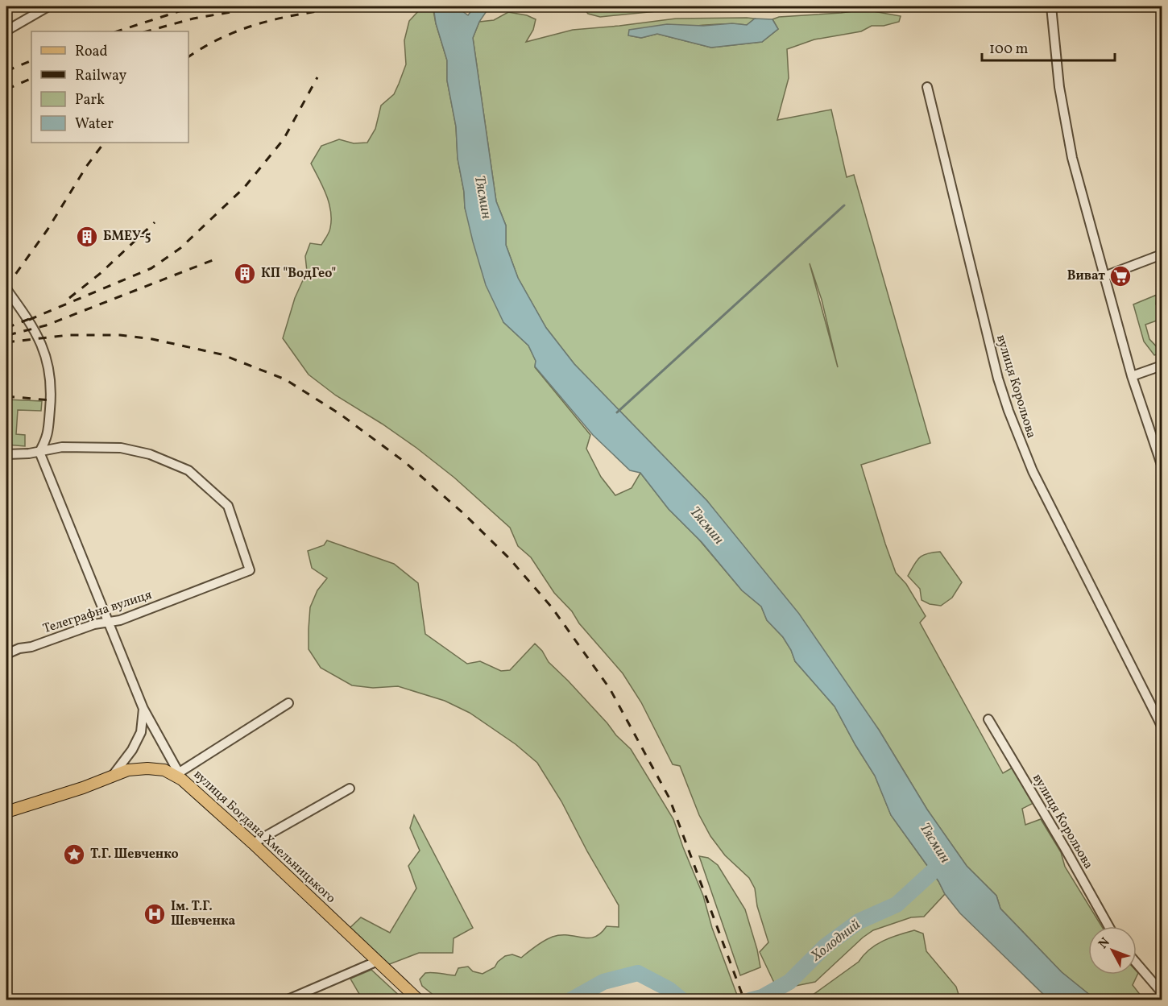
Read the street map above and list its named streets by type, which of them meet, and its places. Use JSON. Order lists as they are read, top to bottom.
{
  "streets": {
    "main road": ["вулиця Богдана Хмельницького"],
    "street": ["вулиця Корольова", "Телеграфна вулиця"]
  },
  "crossings": [
    ["Телеграфна вулиця", "вулиця Богдана Хмельницького"]
  ],
  "water": ["Тясмин", "Холодний"],
  "places": {
    "building": ["БМЕУ-5", "КП \"ВодГео\""],
    "supermarket": ["Виват"],
    "place": ["Т.Г. Шевченко"],
    "hospital": ["Ім. Т.Г. Шевченка"]
  },
  "legend": [
    "Road",
    "Railway",
    "Park",
    "Water"
  ],
  "scale_bar": "100 m",
  "north": "top left"
}
